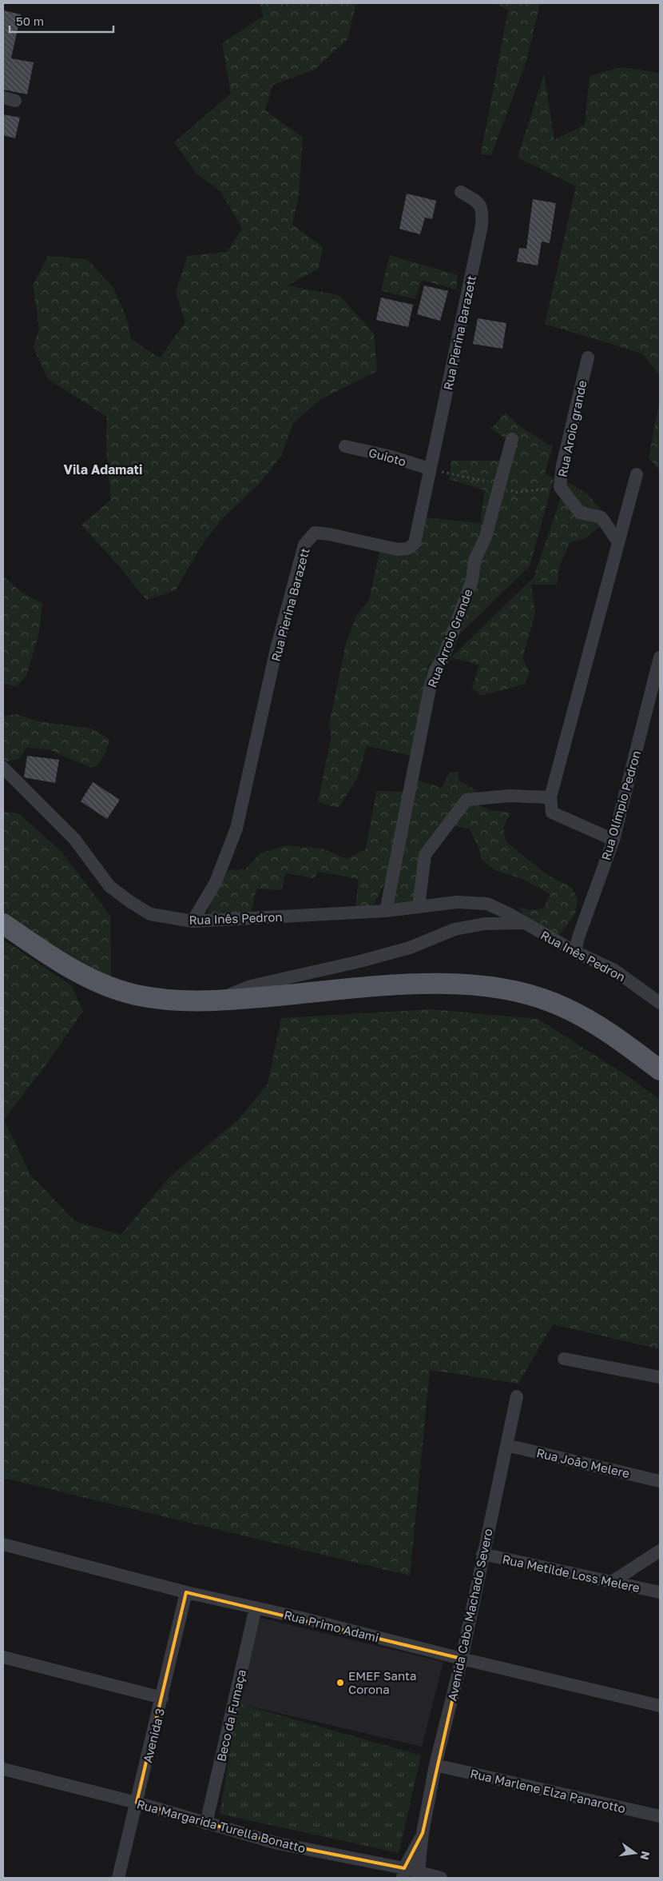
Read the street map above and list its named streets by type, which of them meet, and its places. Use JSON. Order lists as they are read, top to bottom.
{
  "streets": {
    "street": [
      "Rua Pierina Barazett",
      "Rua Aroio grande",
      "Guioto",
      "Rua Arroio Grande",
      "Rua Olímpio Pedron",
      "Rua Inês Pedron",
      "Rua João Melere",
      "Rua Metilde Loss Melere",
      "Avenida Cabo Machado Severo",
      "Rua Primo Adami",
      "Beco da Fumaça",
      "Avenida 3",
      "Rua Marlene Elza Panarotto",
      "Rua Margarida Turella Bonatto"
    ]
  },
  "crossings": [
    ["Rua Pierina Barazett", "Guioto"],
    ["Rua Pierina Barazett", "Rua Inês Pedron"],
    ["Rua Arroio Grande", "Rua Inês Pedron"],
    ["Rua Olímpio Pedron", "Rua Inês Pedron"],
    ["Rua João Melere", "Avenida Cabo Machado Severo"],
    ["Rua Metilde Loss Melere", "Avenida Cabo Machado Severo"],
    ["Avenida Cabo Machado Severo", "Rua Primo Adami"],
    ["Avenida Cabo Machado Severo", "Rua Marlene Elza Panarotto"],
    ["Avenida Cabo Machado Severo", "Rua Margarida Turella Bonatto"],
    ["Rua Primo Adami", "Beco da Fumaça"],
    ["Rua Primo Adami", "Avenida 3"],
    ["Beco da Fumaça", "Rua Margarida Turella Bonatto"],
    ["Avenida 3", "Rua Margarida Turella Bonatto"]
  ],
  "districts": ["Vila Adamati"],
  "places": ["EMEF Santa Corona"],
  "scale_bar": "50 m",
  "north": "right"
}
